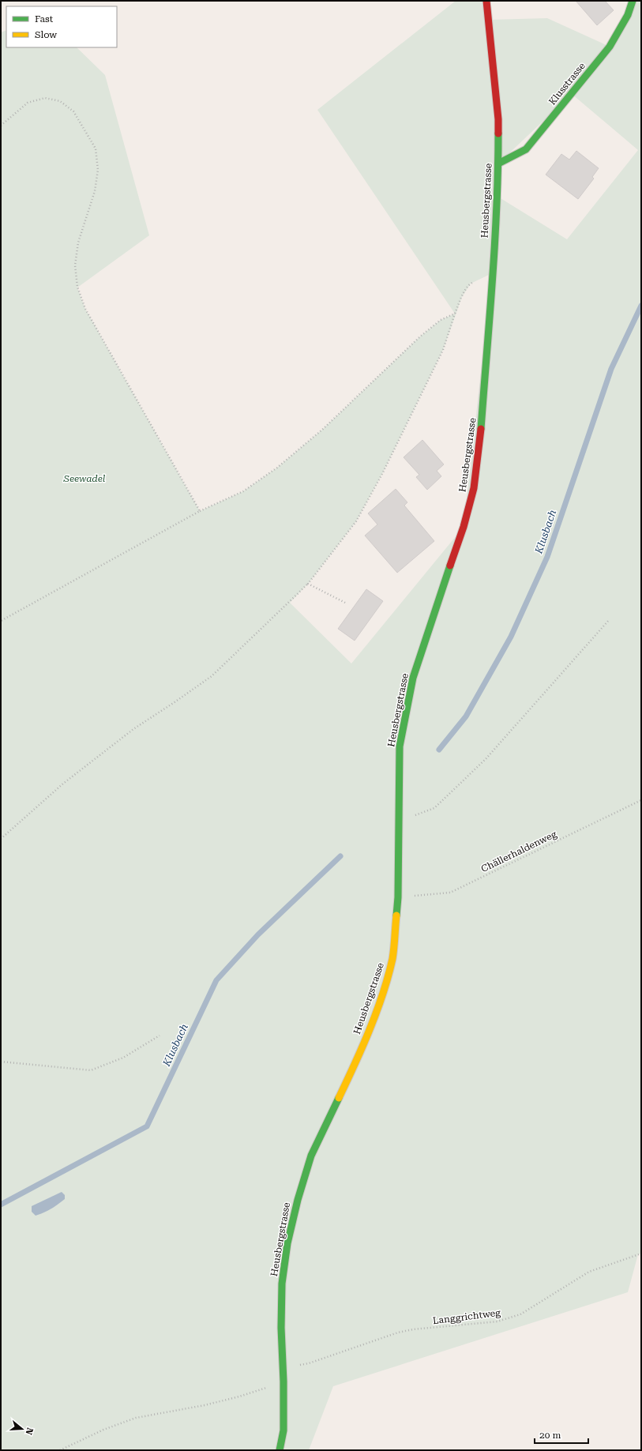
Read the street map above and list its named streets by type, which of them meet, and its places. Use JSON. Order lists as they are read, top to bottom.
{
  "streets": {
    "street": ["Klusstrasse", "Heusbergstrasse"],
    "path": ["Chällerhaldenweg", "Langgrichtweg"]
  },
  "crossings": [
    ["Klusstrasse", "Heusbergstrasse"],
    ["Heusbergstrasse", "Chällerhaldenweg"],
    ["Heusbergstrasse", "Langgrichtweg"]
  ],
  "water": ["Klusbach"],
  "parks": ["Seewadel"],
  "legend": ["Fast", "Slow"],
  "scale_bar": "20 m",
  "north": "right"
}
